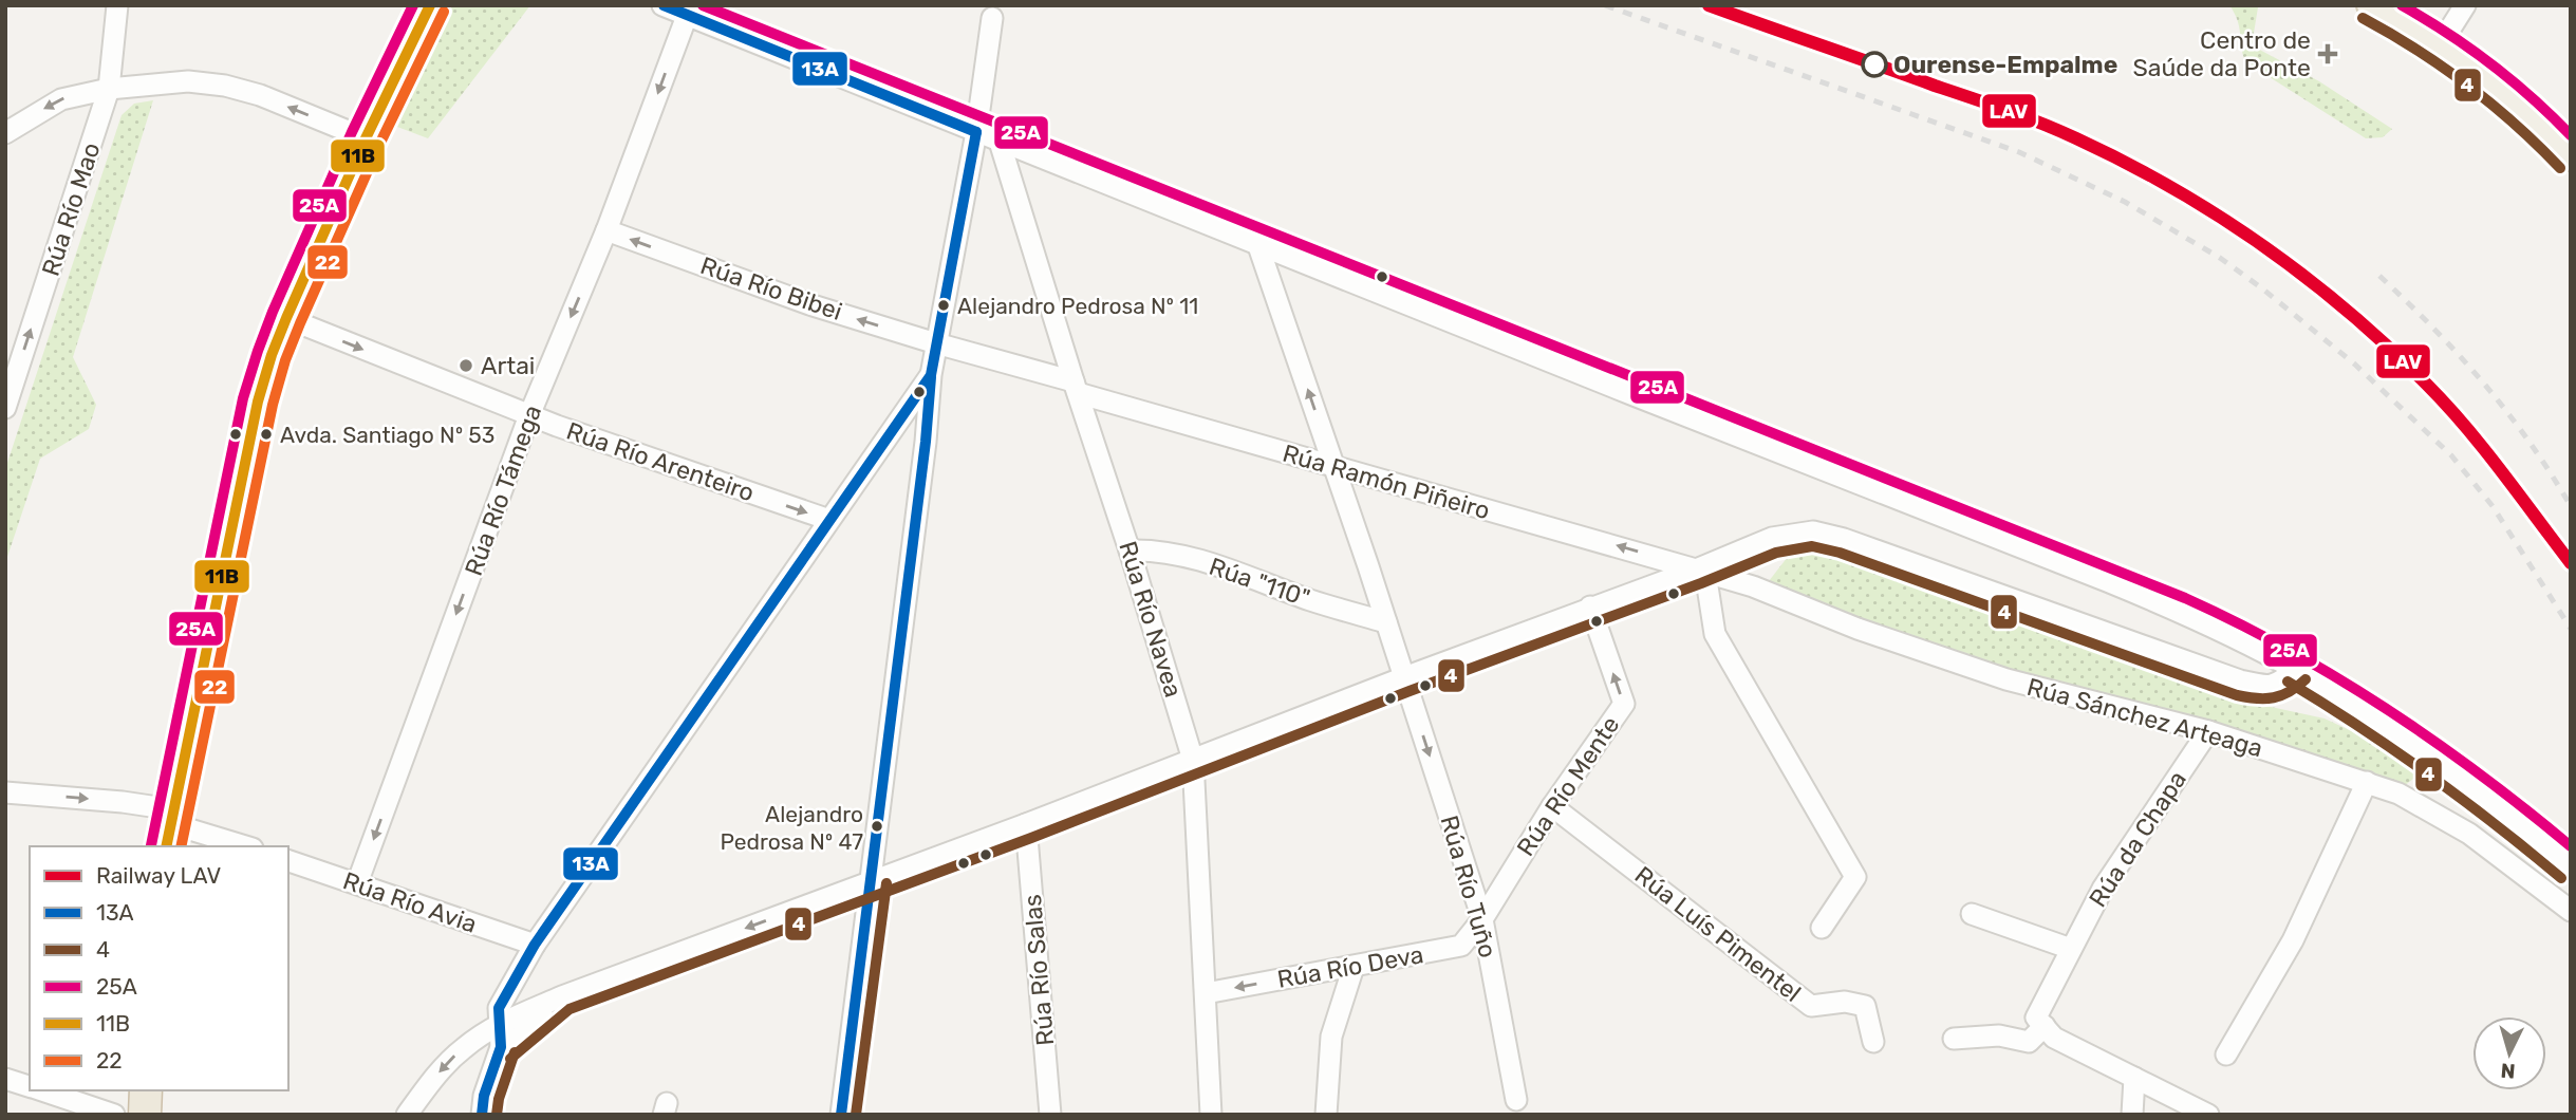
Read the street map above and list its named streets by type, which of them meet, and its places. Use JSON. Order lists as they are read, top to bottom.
{
  "streets": {
    "street": [
      "Rúa Río Mao",
      "Rúa Río Bibei",
      "Rúa Río Arenteiro",
      "Rúa Ramón Piñeiro",
      "Rúa Río Támega",
      "Rúa \"110\"",
      "Rúa Río Navea",
      "Rúa Sánchez Arteaga",
      "Rúa Río Mente",
      "Rúa da Chapa",
      "Rúa Río Tuño",
      "Rúa Río Avia",
      "Rúa Luís Pimentel",
      "Rúa Río Deva",
      "Rúa Río Salas"
    ]
  },
  "crossings": [
    ["Rúa Río Bibei", "Rúa Ramón Piñeiro"],
    ["Rúa Río Bibei", "Rúa Río Támega"],
    ["Rúa Río Bibei", "Rúa Río Navea"],
    ["Rúa Río Arenteiro", "Rúa Río Támega"],
    ["Rúa Ramón Piñeiro", "Rúa Río Navea"],
    ["Rúa Ramón Piñeiro", "Rúa Sánchez Arteaga"],
    ["Rúa Ramón Piñeiro", "Rúa Río Tuño"],
    ["Rúa Río Támega", "Rúa Río Avia"],
    ["Rúa \"110\"", "Rúa Río Navea"],
    ["Rúa \"110\"", "Rúa Río Tuño"],
    ["Rúa Río Navea", "Rúa Río Deva"],
    ["Rúa Sánchez Arteaga", "Rúa da Chapa"],
    ["Rúa Río Mente", "Rúa Río Tuño"],
    ["Rúa Río Mente", "Rúa Luís Pimentel"],
    ["Rúa Río Mente", "Rúa Río Deva"],
    ["Rúa Río Tuño", "Rúa Río Deva"]
  ],
  "one_way": [
    "Rúa Río Mao",
    "Rúa Río Bibei",
    "Rúa Río Arenteiro",
    "Rúa Río Támega",
    "Rúa Río Mente",
    "Rúa Río Deva"
  ],
  "places": {
    "health": ["Centro de Saúde da Ponte"],
    "other": [
      "Ourense-Empalme",
      "Alejandro Pedrosa Nº 11",
      "Artai",
      "Avda. Santiago Nº 53",
      "Alejandro Pedrosa Nº 47"
    ]
  },
  "lines": [
    "rail line LAV",
    "transit line 13A",
    "transit line 25A",
    "transit line 11B",
    "transit line 22",
    "transit line 4"
  ],
  "legend": [
    "Railway LAV",
    "13A",
    "4",
    "25A",
    "11B",
    "22"
  ],
  "north": "bottom"
}
